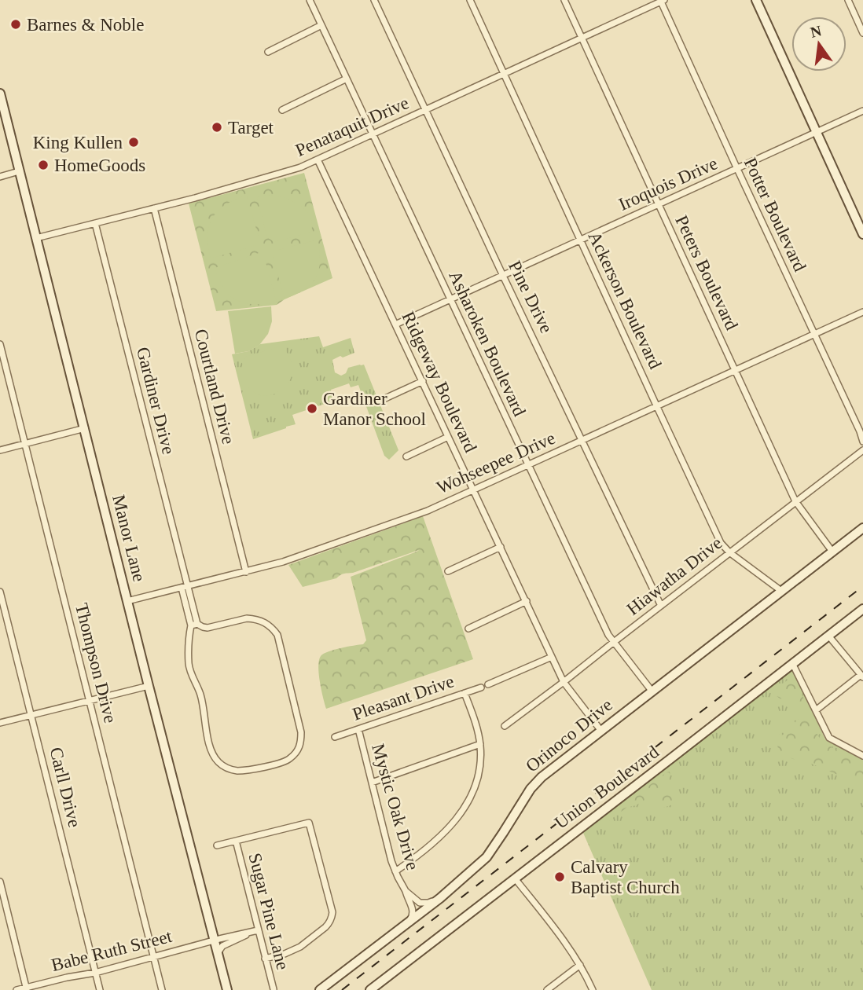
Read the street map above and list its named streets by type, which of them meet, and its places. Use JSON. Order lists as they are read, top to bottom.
{
  "streets": {
    "street": [
      "Penataquit Drive",
      "Iroquois Drive",
      "Potter Boulevard",
      "Peters Boulevard",
      "Pine Drive",
      "Ackerson Boulevard",
      "Asharoken Boulevard",
      "Ridgeway Boulevard",
      "Courtland Drive",
      "Gardiner Drive",
      "Wohseepee Drive",
      "Manor Lane",
      "Hiawatha Drive",
      "Thompson Drive",
      "Pleasant Drive",
      "Orinoco Drive",
      "Carll Drive",
      "Union Boulevard",
      "Mystic Oak Drive",
      "Sugar Pine Lane",
      "Babe Ruth Street"
    ]
  },
  "crossings": [
    ["Penataquit Drive", "Potter Boulevard"],
    ["Penataquit Drive", "Peters Boulevard"],
    ["Penataquit Drive", "Pine Drive"],
    ["Penataquit Drive", "Ackerson Boulevard"],
    ["Penataquit Drive", "Asharoken Boulevard"],
    ["Penataquit Drive", "Ridgeway Boulevard"],
    ["Penataquit Drive", "Courtland Drive"],
    ["Penataquit Drive", "Gardiner Drive"],
    ["Penataquit Drive", "Manor Lane"],
    ["Iroquois Drive", "Potter Boulevard"],
    ["Iroquois Drive", "Peters Boulevard"],
    ["Iroquois Drive", "Pine Drive"],
    ["Iroquois Drive", "Ackerson Boulevard"],
    ["Iroquois Drive", "Asharoken Boulevard"],
    ["Iroquois Drive", "Ridgeway Boulevard"],
    ["Potter Boulevard", "Wohseepee Drive"],
    ["Peters Boulevard", "Wohseepee Drive"],
    ["Peters Boulevard", "Hiawatha Drive"],
    ["Peters Boulevard", "Orinoco Drive"],
    ["Pine Drive", "Wohseepee Drive"],
    ["Pine Drive", "Hiawatha Drive"],
    ["Ackerson Boulevard", "Wohseepee Drive"],
    ["Ackerson Boulevard", "Hiawatha Drive"],
    ["Ackerson Boulevard", "Orinoco Drive"],
    ["Asharoken Boulevard", "Wohseepee Drive"],
    ["Asharoken Boulevard", "Hiawatha Drive"],
    ["Asharoken Boulevard", "Orinoco Drive"],
    ["Ridgeway Boulevard", "Wohseepee Drive"],
    ["Ridgeway Boulevard", "Hiawatha Drive"],
    ["Ridgeway Boulevard", "Orinoco Drive"],
    ["Courtland Drive", "Wohseepee Drive"],
    ["Gardiner Drive", "Wohseepee Drive"],
    ["Wohseepee Drive", "Manor Lane"],
    ["Manor Lane", "Babe Ruth Street"],
    ["Thompson Drive", "Babe Ruth Street"],
    ["Pleasant Drive", "Mystic Oak Drive"],
    ["Orinoco Drive", "Mystic Oak Drive"],
    ["Carll Drive", "Babe Ruth Street"],
    ["Sugar Pine Lane", "Babe Ruth Street"]
  ],
  "places": [
    "Barnes & Noble",
    "Target",
    "King Kullen",
    "HomeGoods",
    "Gardiner Manor School",
    "Calvary Baptist Church"
  ],
  "north": "top"
}
